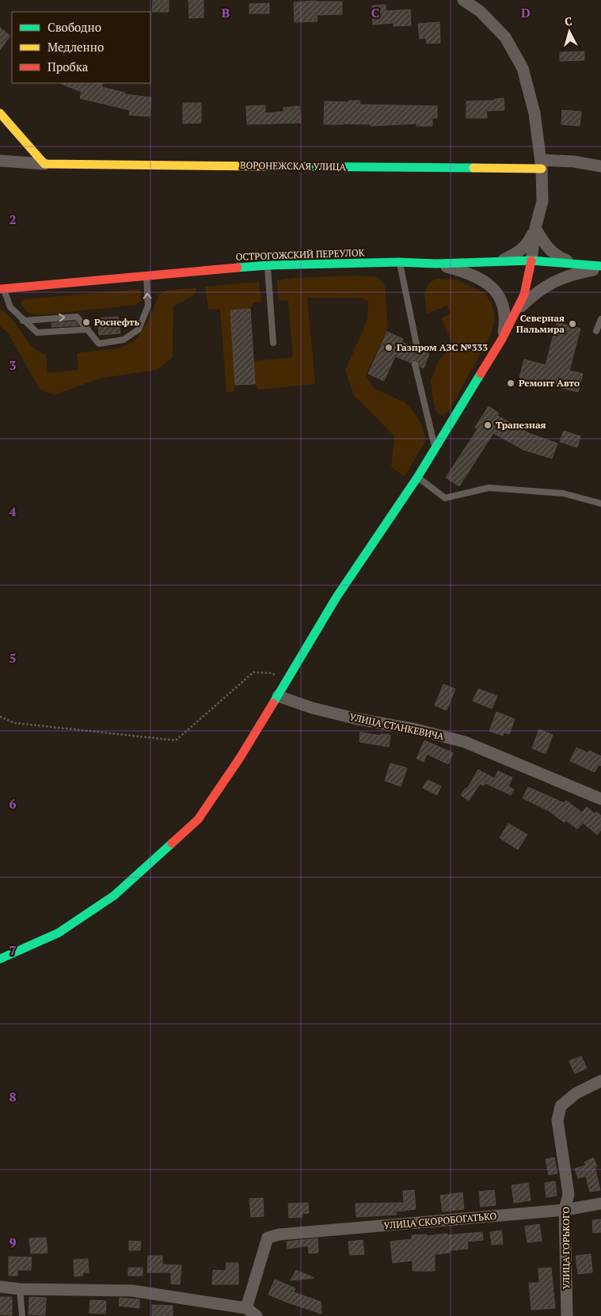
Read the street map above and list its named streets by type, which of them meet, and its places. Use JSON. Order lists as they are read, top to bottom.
{
  "streets": {
    "main road": ["ВОРОНЕЖСКАЯ УЛИЦА", "ОСТРОГОЖСКИЙ ПЕРЕУЛОК"],
    "street": ["УЛИЦА СТАНКЕВИЧА", "УЛИЦА СКОРОБОГАТЬКО", "УЛИЦА ГОРЬКОГО"]
  },
  "crossings": [
    ["УЛИЦА СКОРОБОГАТЬКО", "УЛИЦА ГОРЬКОГО"]
  ],
  "places": [
    "Роснефть",
    "Северная Пальмира",
    "Газпром АЗС №333",
    "Ремонт Авто",
    "Трапезная"
  ],
  "legend": ["Свободно", "Медленно", "Пробка"],
  "north": "top",
  "grid": {
    "columns": ["B", "C", "D"],
    "rows": [
      "2",
      "3",
      "4",
      "5",
      "6",
      "7",
      "8",
      "9"
    ]
  }
}
